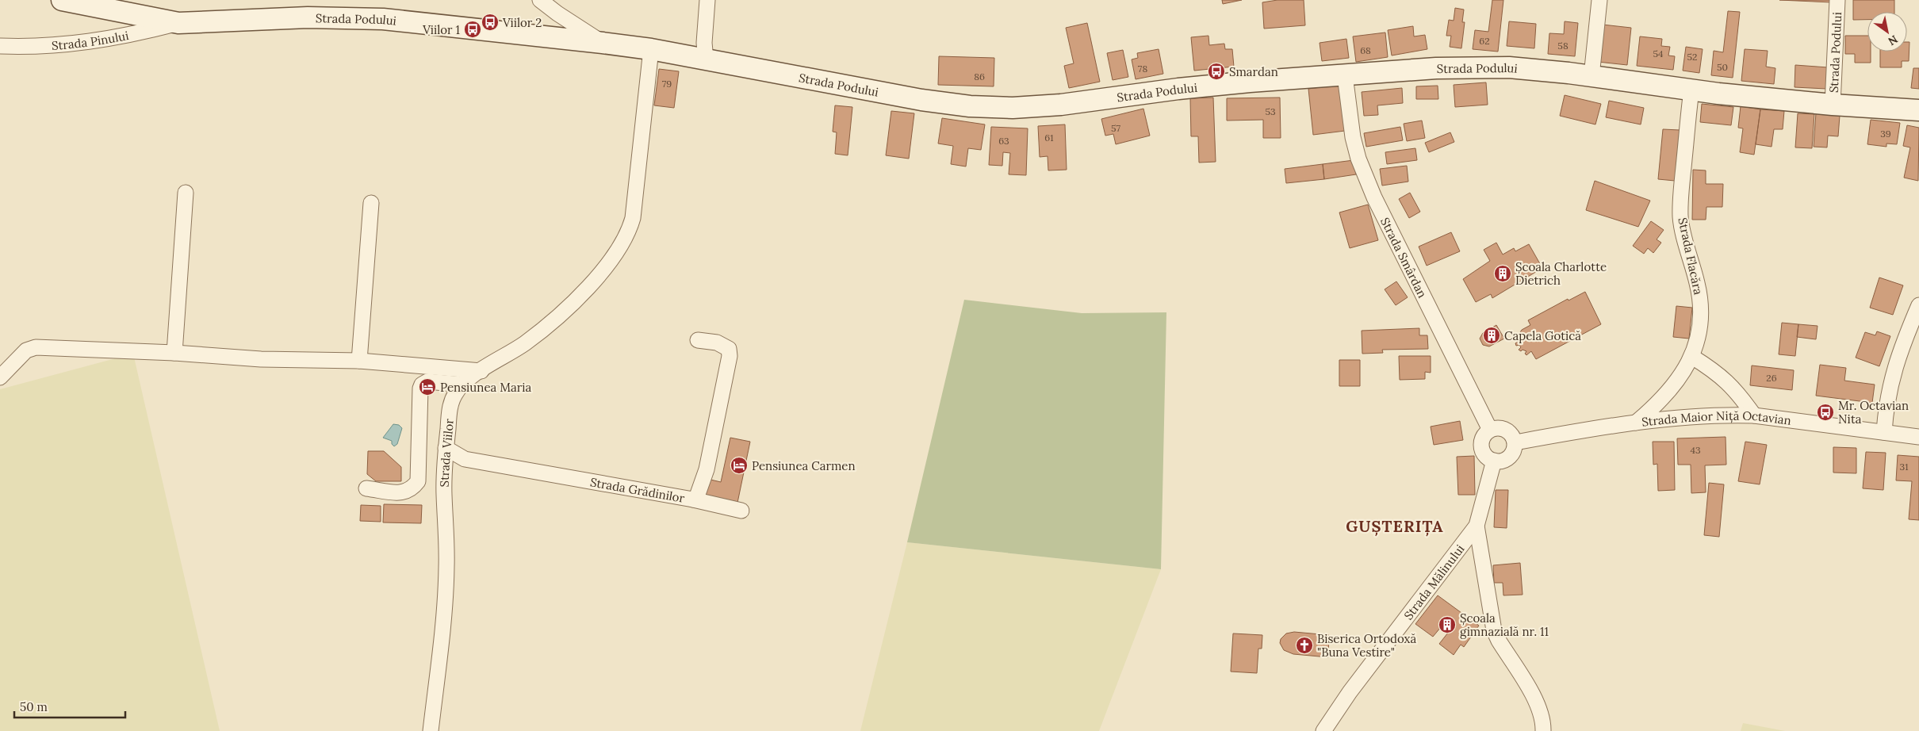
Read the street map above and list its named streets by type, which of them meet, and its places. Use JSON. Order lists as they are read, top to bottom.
{
  "streets": {
    "street": [
      "Strada Podului",
      "Strada Pinului",
      "Strada Flacăra",
      "Strada Smârdan",
      "Strada Maior Niță Octavian",
      "Strada Viilor",
      "Strada Grădinilor",
      "Strada Mălinului"
    ]
  },
  "crossings": [
    ["Strada Podului", "Strada Pinului"],
    ["Strada Podului", "Strada Flacăra"],
    ["Strada Podului", "Strada Smârdan"],
    ["Strada Podului", "Strada Viilor"],
    ["Strada Flacăra", "Strada Maior Niță Octavian"],
    ["Strada Smârdan", "Strada Maior Niță Octavian"],
    ["Strada Smârdan", "Strada Mălinului"],
    ["Strada Maior Niță Octavian", "Strada Mălinului"],
    ["Strada Viilor", "Strada Grădinilor"]
  ],
  "districts": ["GUȘTERIȚA"],
  "places": {
    "bus stop": [
      "Viilor 2",
      "Viilor 1",
      "Smardan",
      "Mr. Octavian Nita"
    ],
    "building": ["Școala Charlotte Dietrich", "Capela Gotică", "Școala gimnazială nr. 11"],
    "hotel": ["Pensiunea Maria", "Pensiunea Carmen"],
    "church": ["Biserica Ortodoxă \"Buna Vestire\""]
  },
  "house_numbers": [
    "62",
    "58",
    "68",
    "54",
    "52",
    "50",
    "78",
    "86",
    "79",
    "53",
    "57",
    "39",
    "61",
    "63",
    "26",
    "43",
    "31"
  ],
  "scale_bar": "50 m",
  "north": "bottom right"
}
